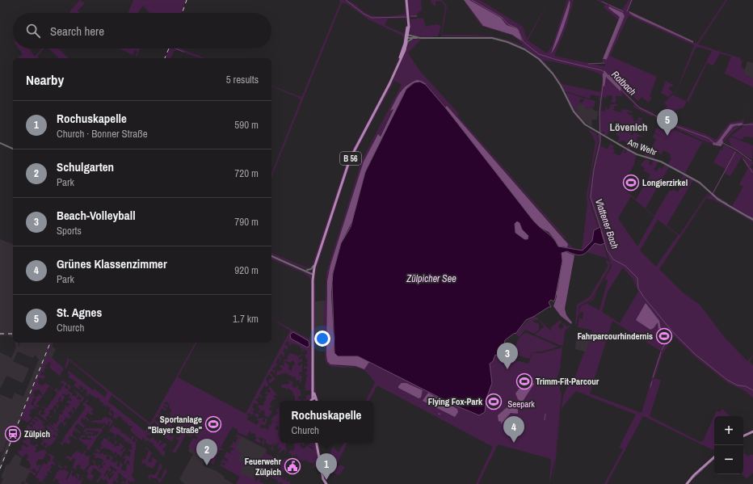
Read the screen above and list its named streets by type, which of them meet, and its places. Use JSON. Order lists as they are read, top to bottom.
{
  "streets": {
    "main road": ["B 56"],
    "street": ["Am Wehr"]
  },
  "districts": ["Lövenich"],
  "water": ["Rotbach", "Vlattener Bach", "Zülpicher See"],
  "parks": ["Seepark"],
  "places": {
    "sports": [
      "Longierzirkel",
      "Fahrparcourhindernis",
      "Trimm-Fit-Parcour",
      "Flying Fox-Park",
      "Sportanlage \"Blayer Straße\""
    ],
    "station": ["Zülpich"],
    "public building": ["Feuerwehr Zülpich"]
  },
  "page": {
    "search": "Search here",
    "heading": ["Nearby", "5 results"],
    "list": [
      {
        "mark": "1",
        "name": "Rochuskapelle",
        "note": "Church · Bonner Straße",
        "value": "590 m"
      },
      {
        "mark": "2",
        "name": "Schulgarten",
        "note": "Park",
        "value": "720 m"
      },
      {
        "mark": "3",
        "name": "Beach-Volleyball",
        "note": "Sports",
        "value": "790 m"
      },
      {
        "mark": "4",
        "name": "Grünes Klassenzimmer",
        "note": "Park",
        "value": "920 m"
      },
      {
        "mark": "5",
        "name": "St. Agnes",
        "note": "Church",
        "value": "1.7 km"
      }
    ],
    "pins": [
      "5",
      "3",
      "4",
      "2",
      "1"
    ],
    "popup": ["Rochuskapelle", "Church"],
    "map_buttons": ["+", "−"]
  }
}
